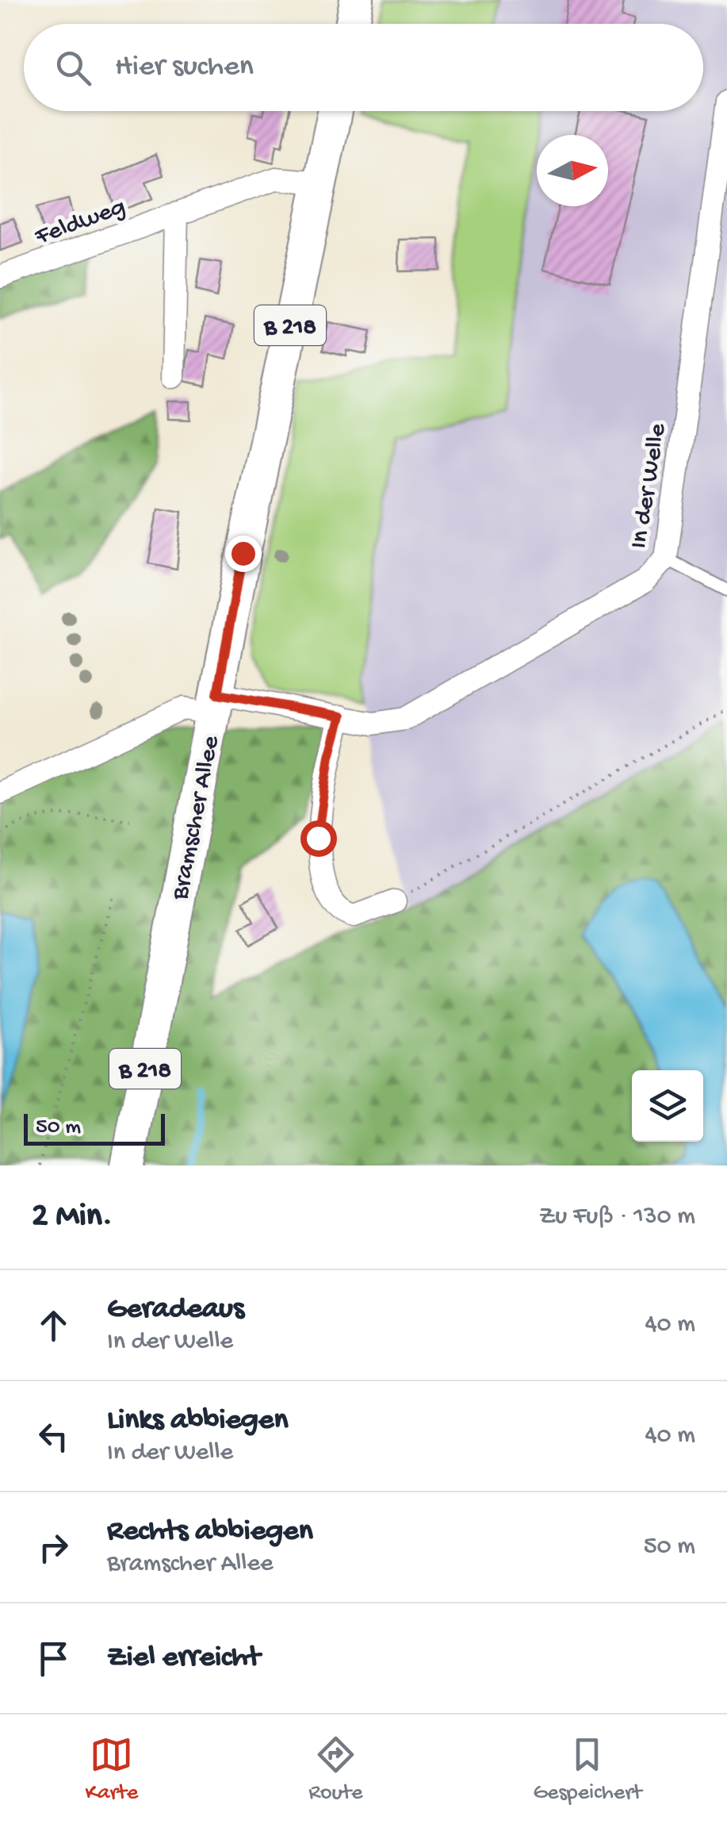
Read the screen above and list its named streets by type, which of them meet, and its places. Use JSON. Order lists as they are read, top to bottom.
{
  "streets": {
    "main road": ["B 218", "Bramscher Allee"],
    "street": ["Feldweg", "In der Welle"]
  },
  "crossings": [
    ["Feldweg", "Bramscher Allee"],
    ["In der Welle", "Bramscher Allee"]
  ],
  "scale_bar": "50 m",
  "north": "right",
  "page": {
    "search": "Hier suchen",
    "scale": "50 m",
    "heading": ["2 Min.", "Zu Fuß · 130 m"],
    "list": [
      ["Geradeaus", "In der Welle", "40 m"],
      ["Links abbiegen", "In der Welle", "40 m"],
      ["Rechts abbiegen", "Bramscher Allee", "50 m"],
      "Ziel erreicht"
    ],
    "nav": ["Karte", "Route", "Gespeichert"]
  }
}
